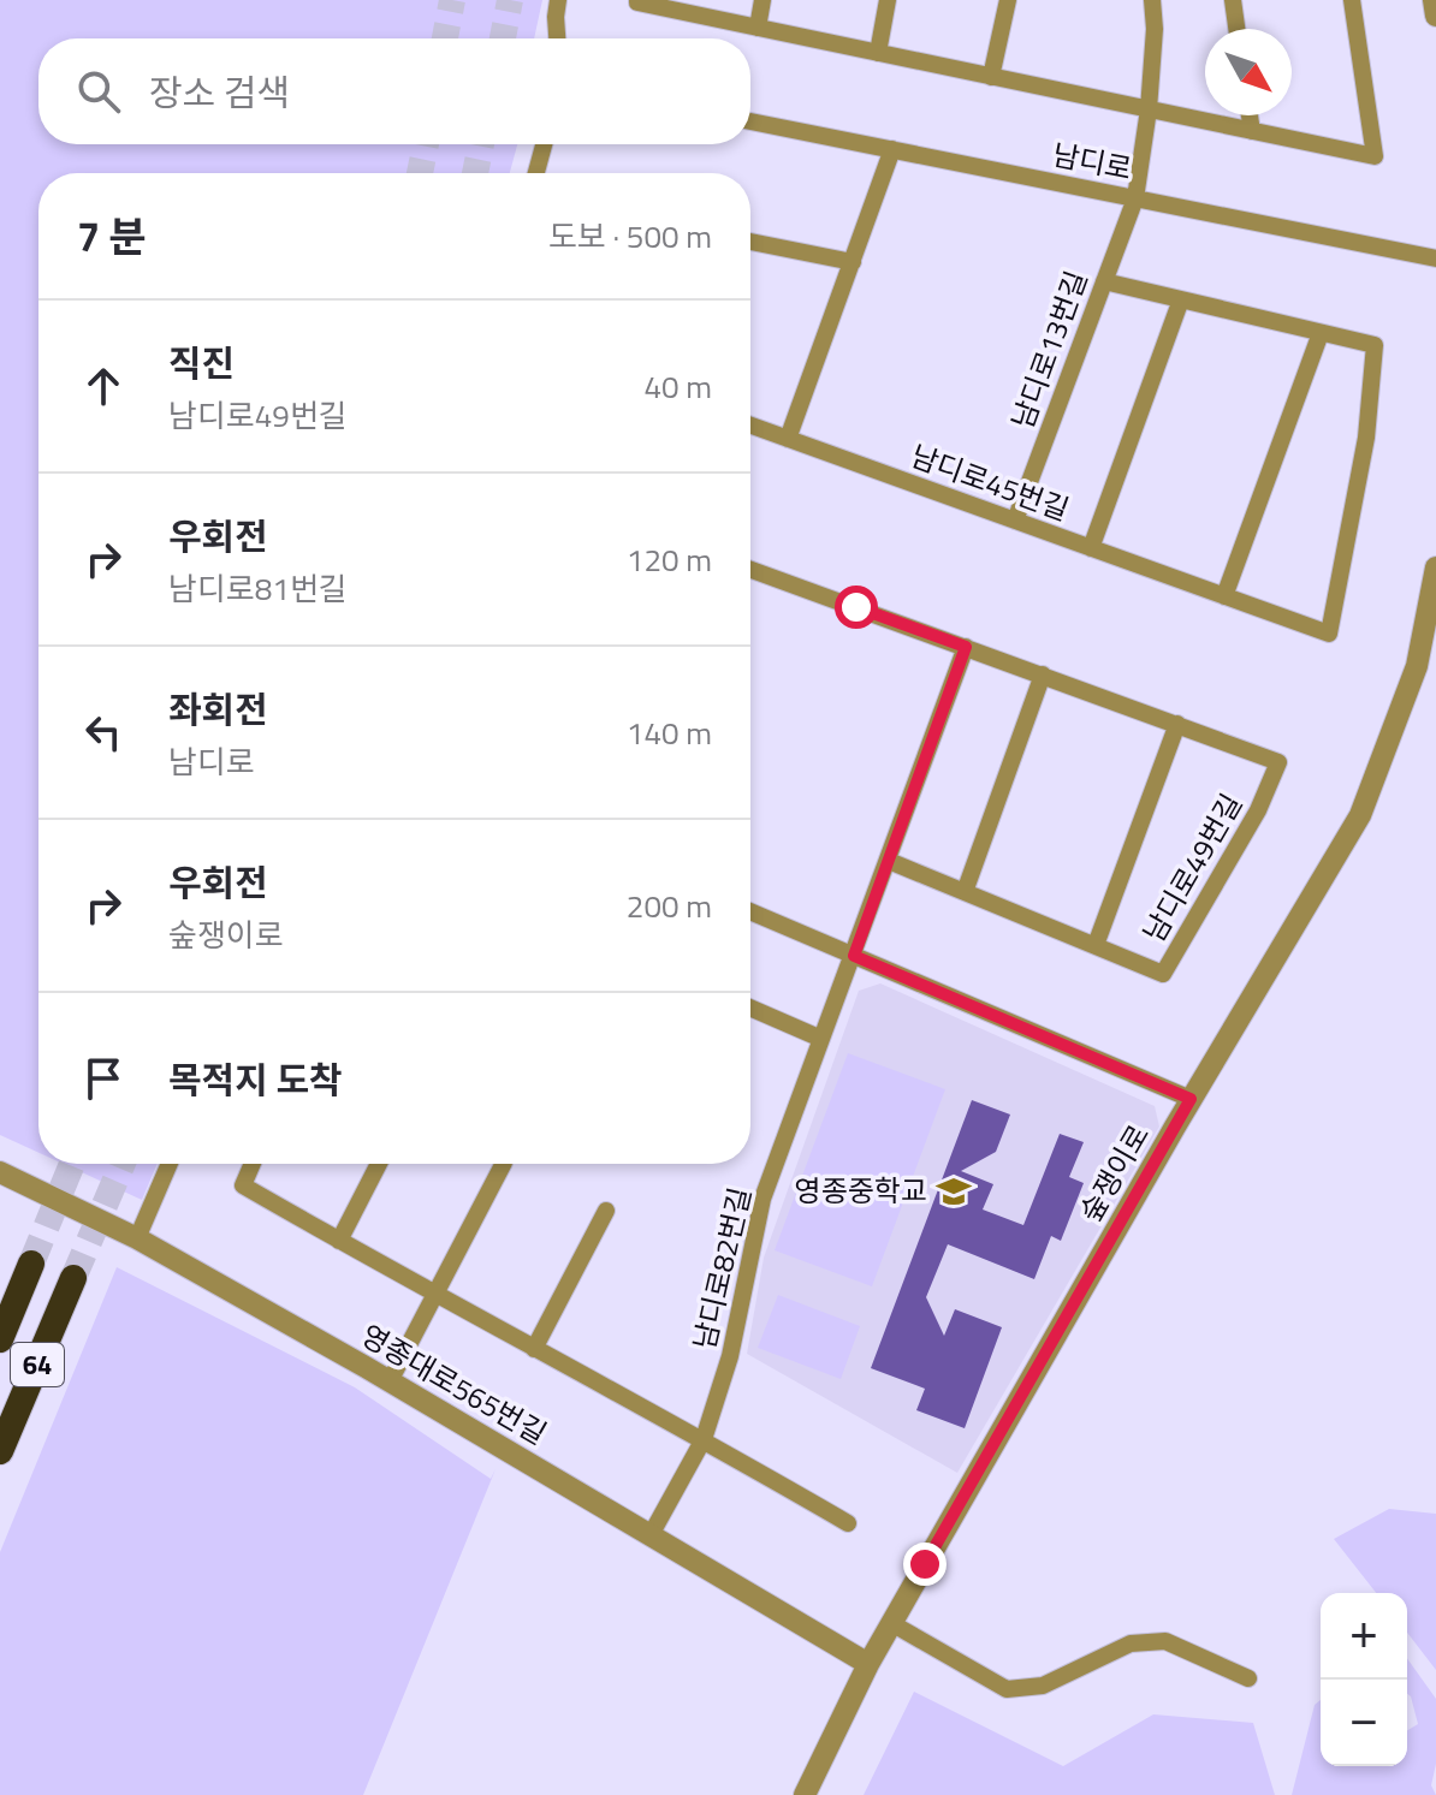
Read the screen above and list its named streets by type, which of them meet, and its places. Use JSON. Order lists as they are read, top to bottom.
{
  "streets": {
    "highway": ["64"],
    "street": [
      "남디로",
      "남디로13번길",
      "남디로45번길",
      "남디로49번길",
      "숲쟁이로",
      "남디로82번길",
      "영종대로565번길"
    ]
  },
  "crossings": [
    ["남디로", "남디로13번길"],
    ["남디로13번길", "남디로45번길"],
    ["남디로49번길", "남디로82번길"],
    ["숲쟁이로", "영종대로565번길"],
    ["남디로82번길", "영종대로565번길"]
  ],
  "places": {
    "school or university": ["영종중학교"]
  },
  "north": "bottom right",
  "page": {
    "search": "장소 검색",
    "heading": ["7 분", "도보 · 500 m"],
    "list": [
      ["직진", "남디로49번길", "40 m"],
      ["우회전", "남디로81번길", "120 m"],
      ["좌회전", "남디로", "140 m"],
      ["우회전", "숲쟁이로", "200 m"],
      "목적지 도착"
    ],
    "map_buttons": ["+", "−"]
  }
}
